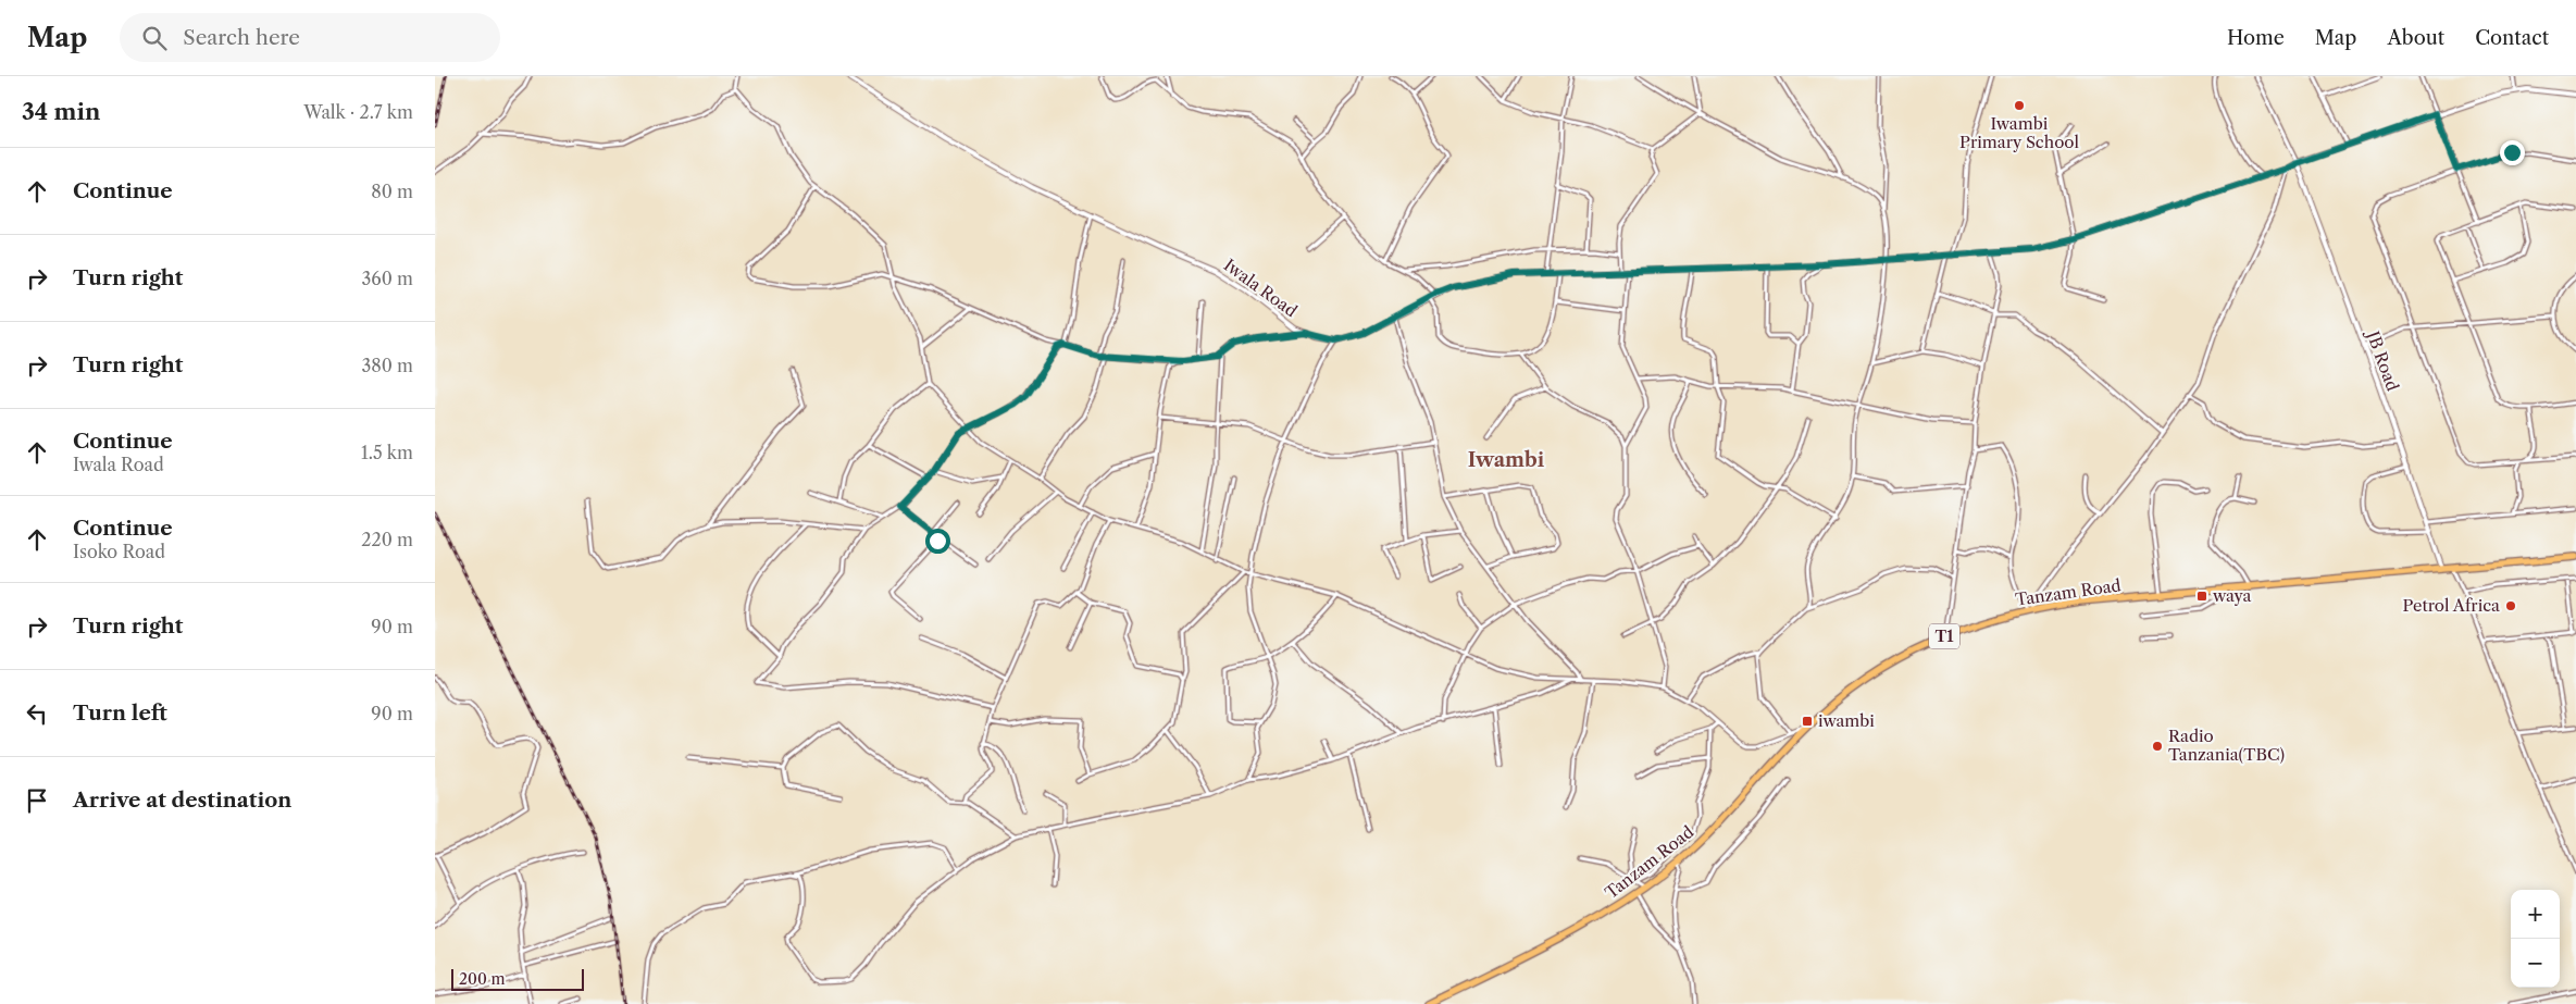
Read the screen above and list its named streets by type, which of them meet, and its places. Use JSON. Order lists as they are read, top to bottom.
{
  "streets": {
    "highway": ["Tanzam Road", "T1"],
    "street": ["Iwala Road", "JB Road"]
  },
  "crossings": [
    ["Iwala Road", "JB Road"],
    ["JB Road", "Tanzam Road"]
  ],
  "districts": ["Iwambi"],
  "places": {
    "other": ["Iwambi Primary School", "Petrol Africa", "Radio Tanzania(TBC)"],
    "transit": ["waya", "iwambi"]
  },
  "scale_bar": "200 m",
  "page": {
    "header": "Map",
    "search": "Search here",
    "nav": [
      "Home",
      "Map",
      "About",
      "Contact"
    ],
    "heading": ["34 min", "Walk · 2.7 km"],
    "list": [
      ["Continue", "80 m"],
      ["Turn right", "360 m"],
      ["Turn right", "380 m"],
      ["Continue", "Iwala Road", "1.5 km"],
      ["Continue", "Isoko Road", "220 m"],
      ["Turn right", "90 m"],
      ["Turn left", "90 m"],
      "Arrive at destination"
    ],
    "map_buttons": ["+", "−"],
    "scale": "200 m"
  }
}
